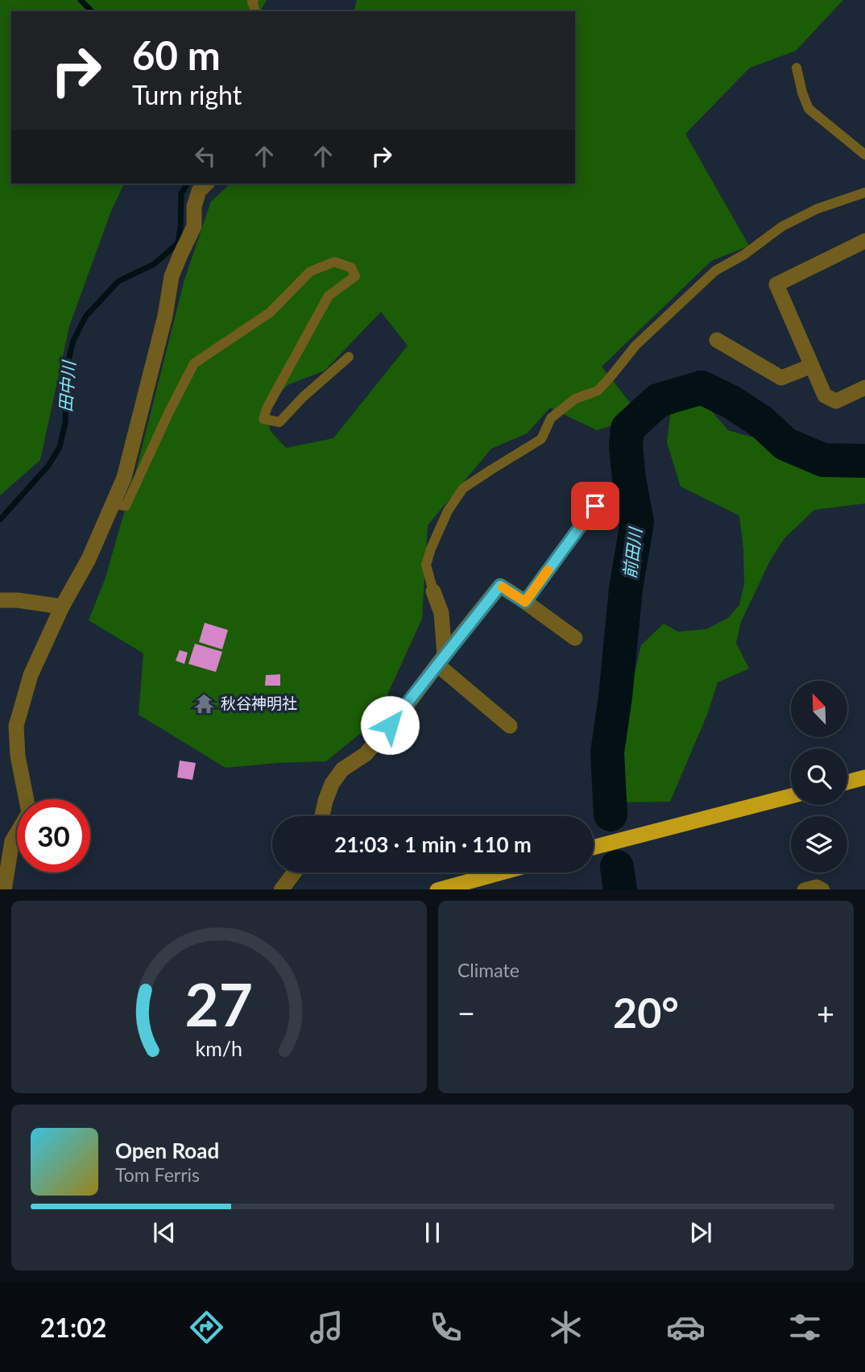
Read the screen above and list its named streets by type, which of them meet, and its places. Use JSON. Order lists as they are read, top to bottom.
{
  "water": ["田中川", "前田川"],
  "places": {
    "temple": ["秋谷神明社"]
  },
  "north": "top left",
  "page": {
    "turn": ["60 m", "Turn right"],
    "limit": "30",
    "trip": "21:03 · 1 min · 110 m",
    "tile": "Climate",
    "heat": ["−", "20°", "+"],
    "song": ["Open Road", "Tom Ferris"],
    "tabs": "21:02",
    "gauge": ["27", "km/h"]
  }
}
